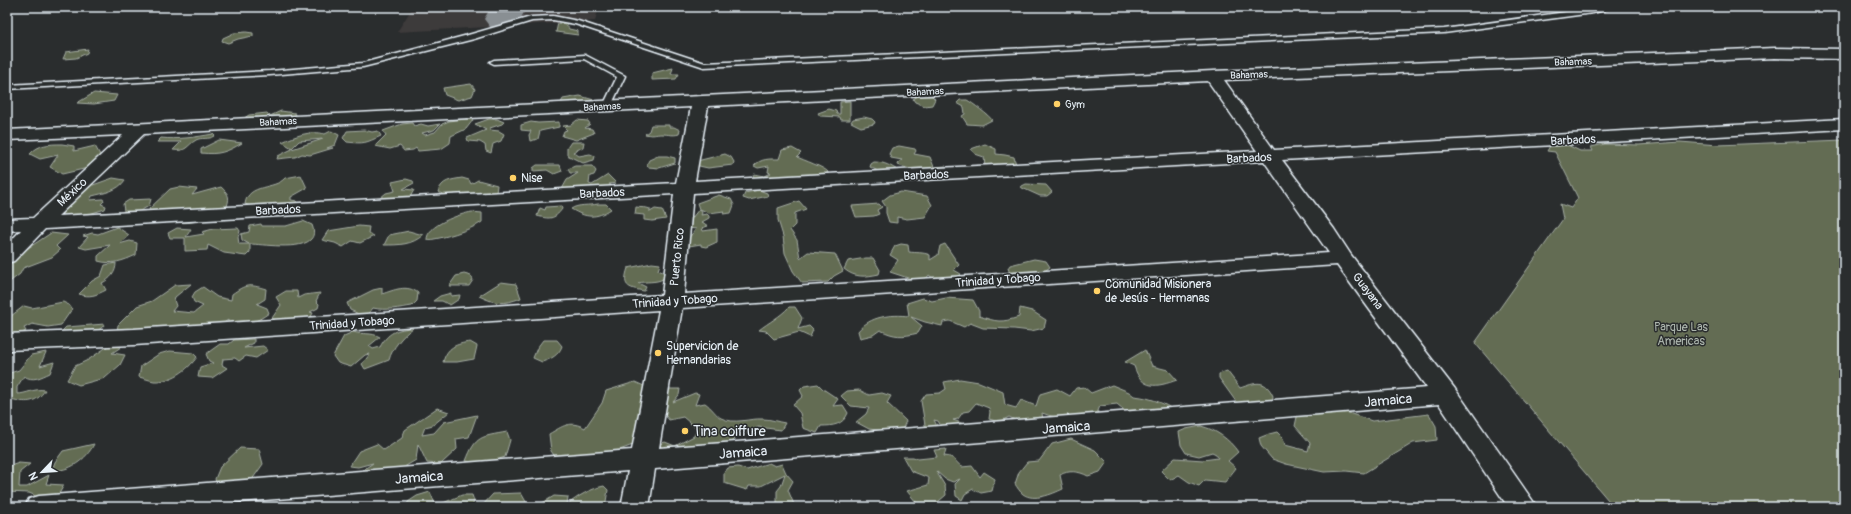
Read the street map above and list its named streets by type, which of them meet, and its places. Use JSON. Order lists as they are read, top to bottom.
{
  "streets": {
    "street": [
      "Bahamas",
      "Barbados",
      "México",
      "Puerto Rico",
      "Trinidad y Tobago",
      "Guayana",
      "Jamaica"
    ]
  },
  "crossings": [
    ["Bahamas", "México"],
    ["Bahamas", "Puerto Rico"],
    ["Bahamas", "Guayana"],
    ["Barbados", "México"],
    ["Barbados", "Puerto Rico"],
    ["Barbados", "Guayana"],
    ["Puerto Rico", "Trinidad y Tobago"],
    ["Puerto Rico", "Jamaica"],
    ["Trinidad y Tobago", "Guayana"],
    ["Guayana", "Jamaica"]
  ],
  "parks": ["Parque Las Americas"],
  "places": [
    "Gym",
    "Nise",
    "Comunidad Misionera de Jesús - Hermanas",
    "Supervicion de Hernandarias",
    "Tina coiffure"
  ],
  "north": "bottom left"
}
